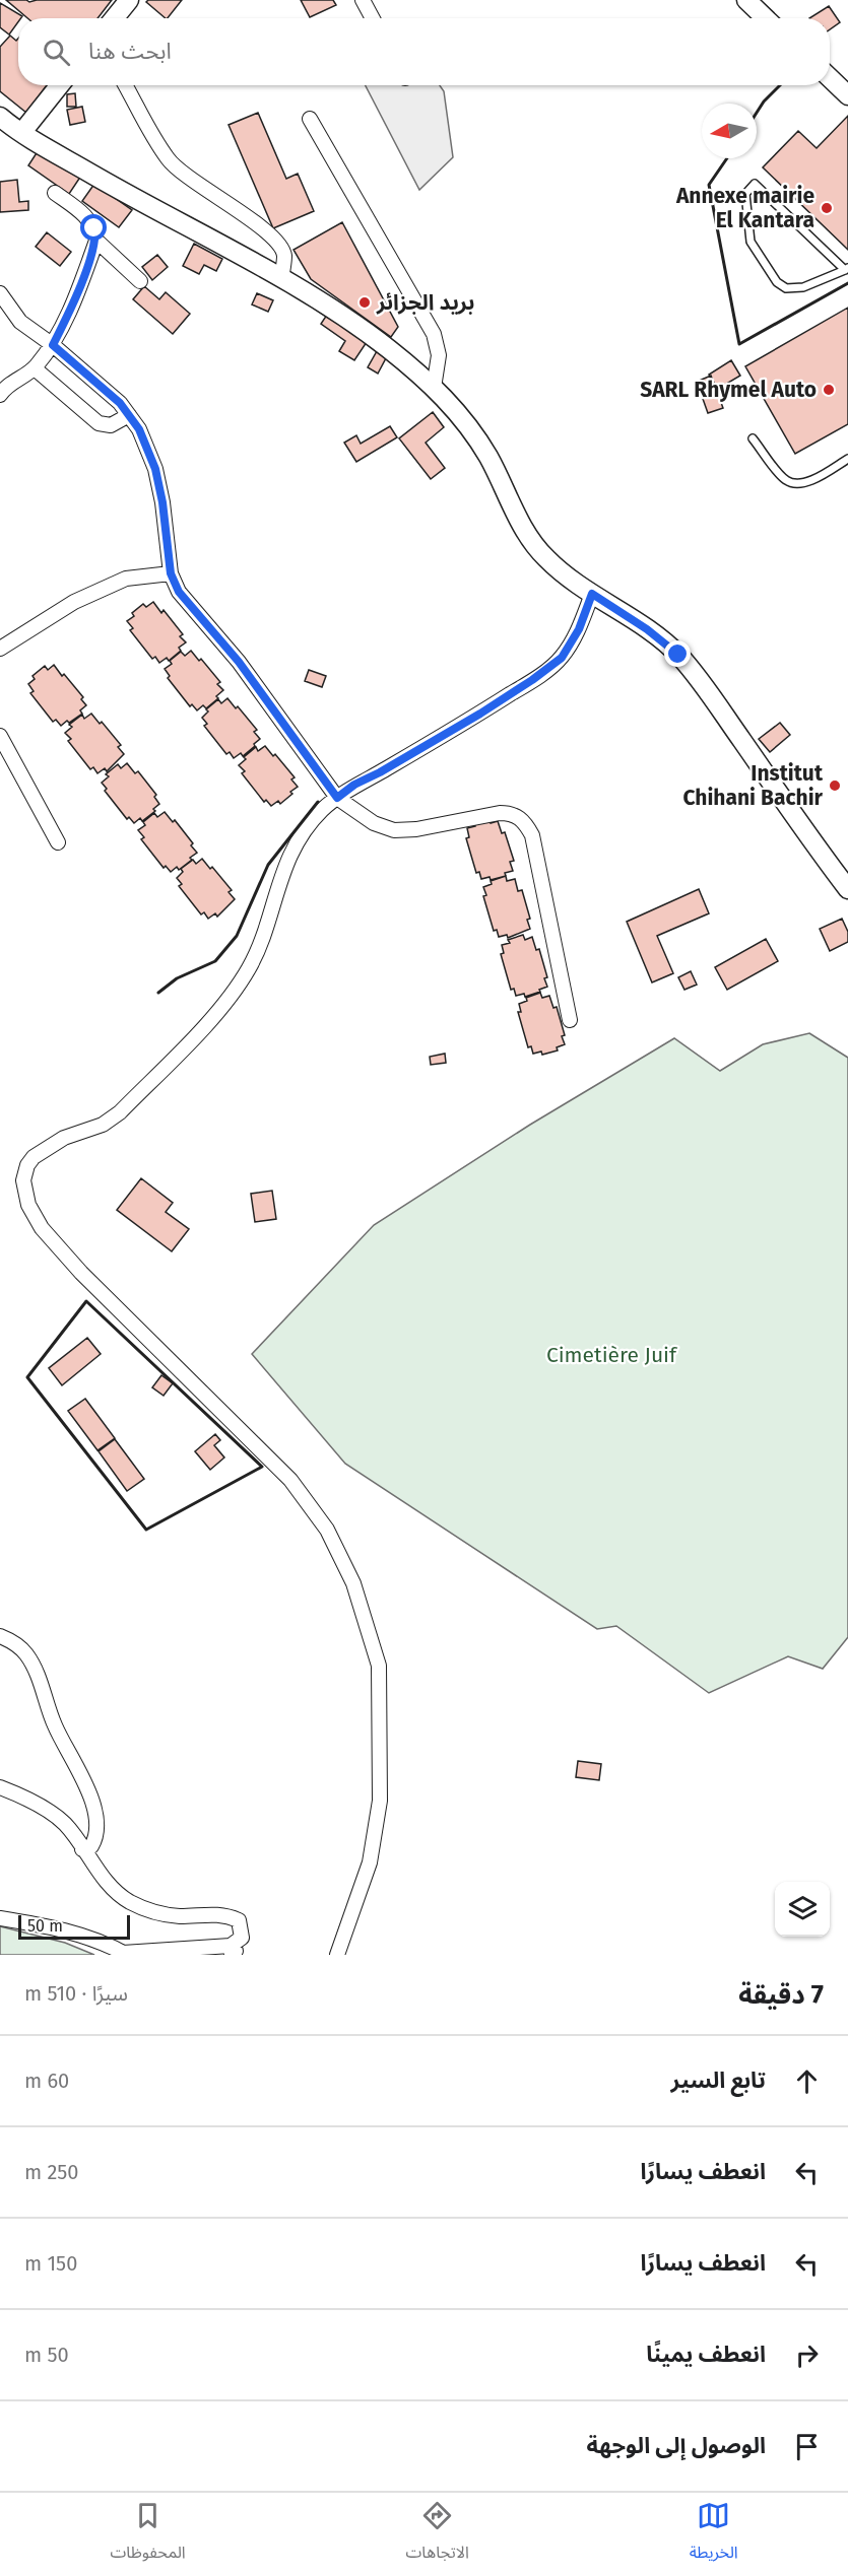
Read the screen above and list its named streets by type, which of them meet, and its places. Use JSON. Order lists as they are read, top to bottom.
{
  "parks": ["Cimetière Juif"],
  "places": [
    "Annexe mairie El Kantara",
    "بريد الجزائر",
    "SARL Rhymel Auto",
    "Institut Chihani Bachir"
  ],
  "scale_bar": "50 m",
  "north": "left",
  "page": {
    "search": "ابحث هنا",
    "scale": "50 m",
    "heading": ["7 دقيقة", "سيرًا · 510 m"],
    "list": [
      ["تابع السير", "60 m"],
      ["انعطف يسارًا", "250 m"],
      ["انعطف يسارًا", "150 m"],
      ["انعطف يمينًا", "50 m"],
      "الوصول إلى الوجهة"
    ],
    "nav": ["الخريطة", "الاتجاهات", "المحفوظات"]
  }
}
